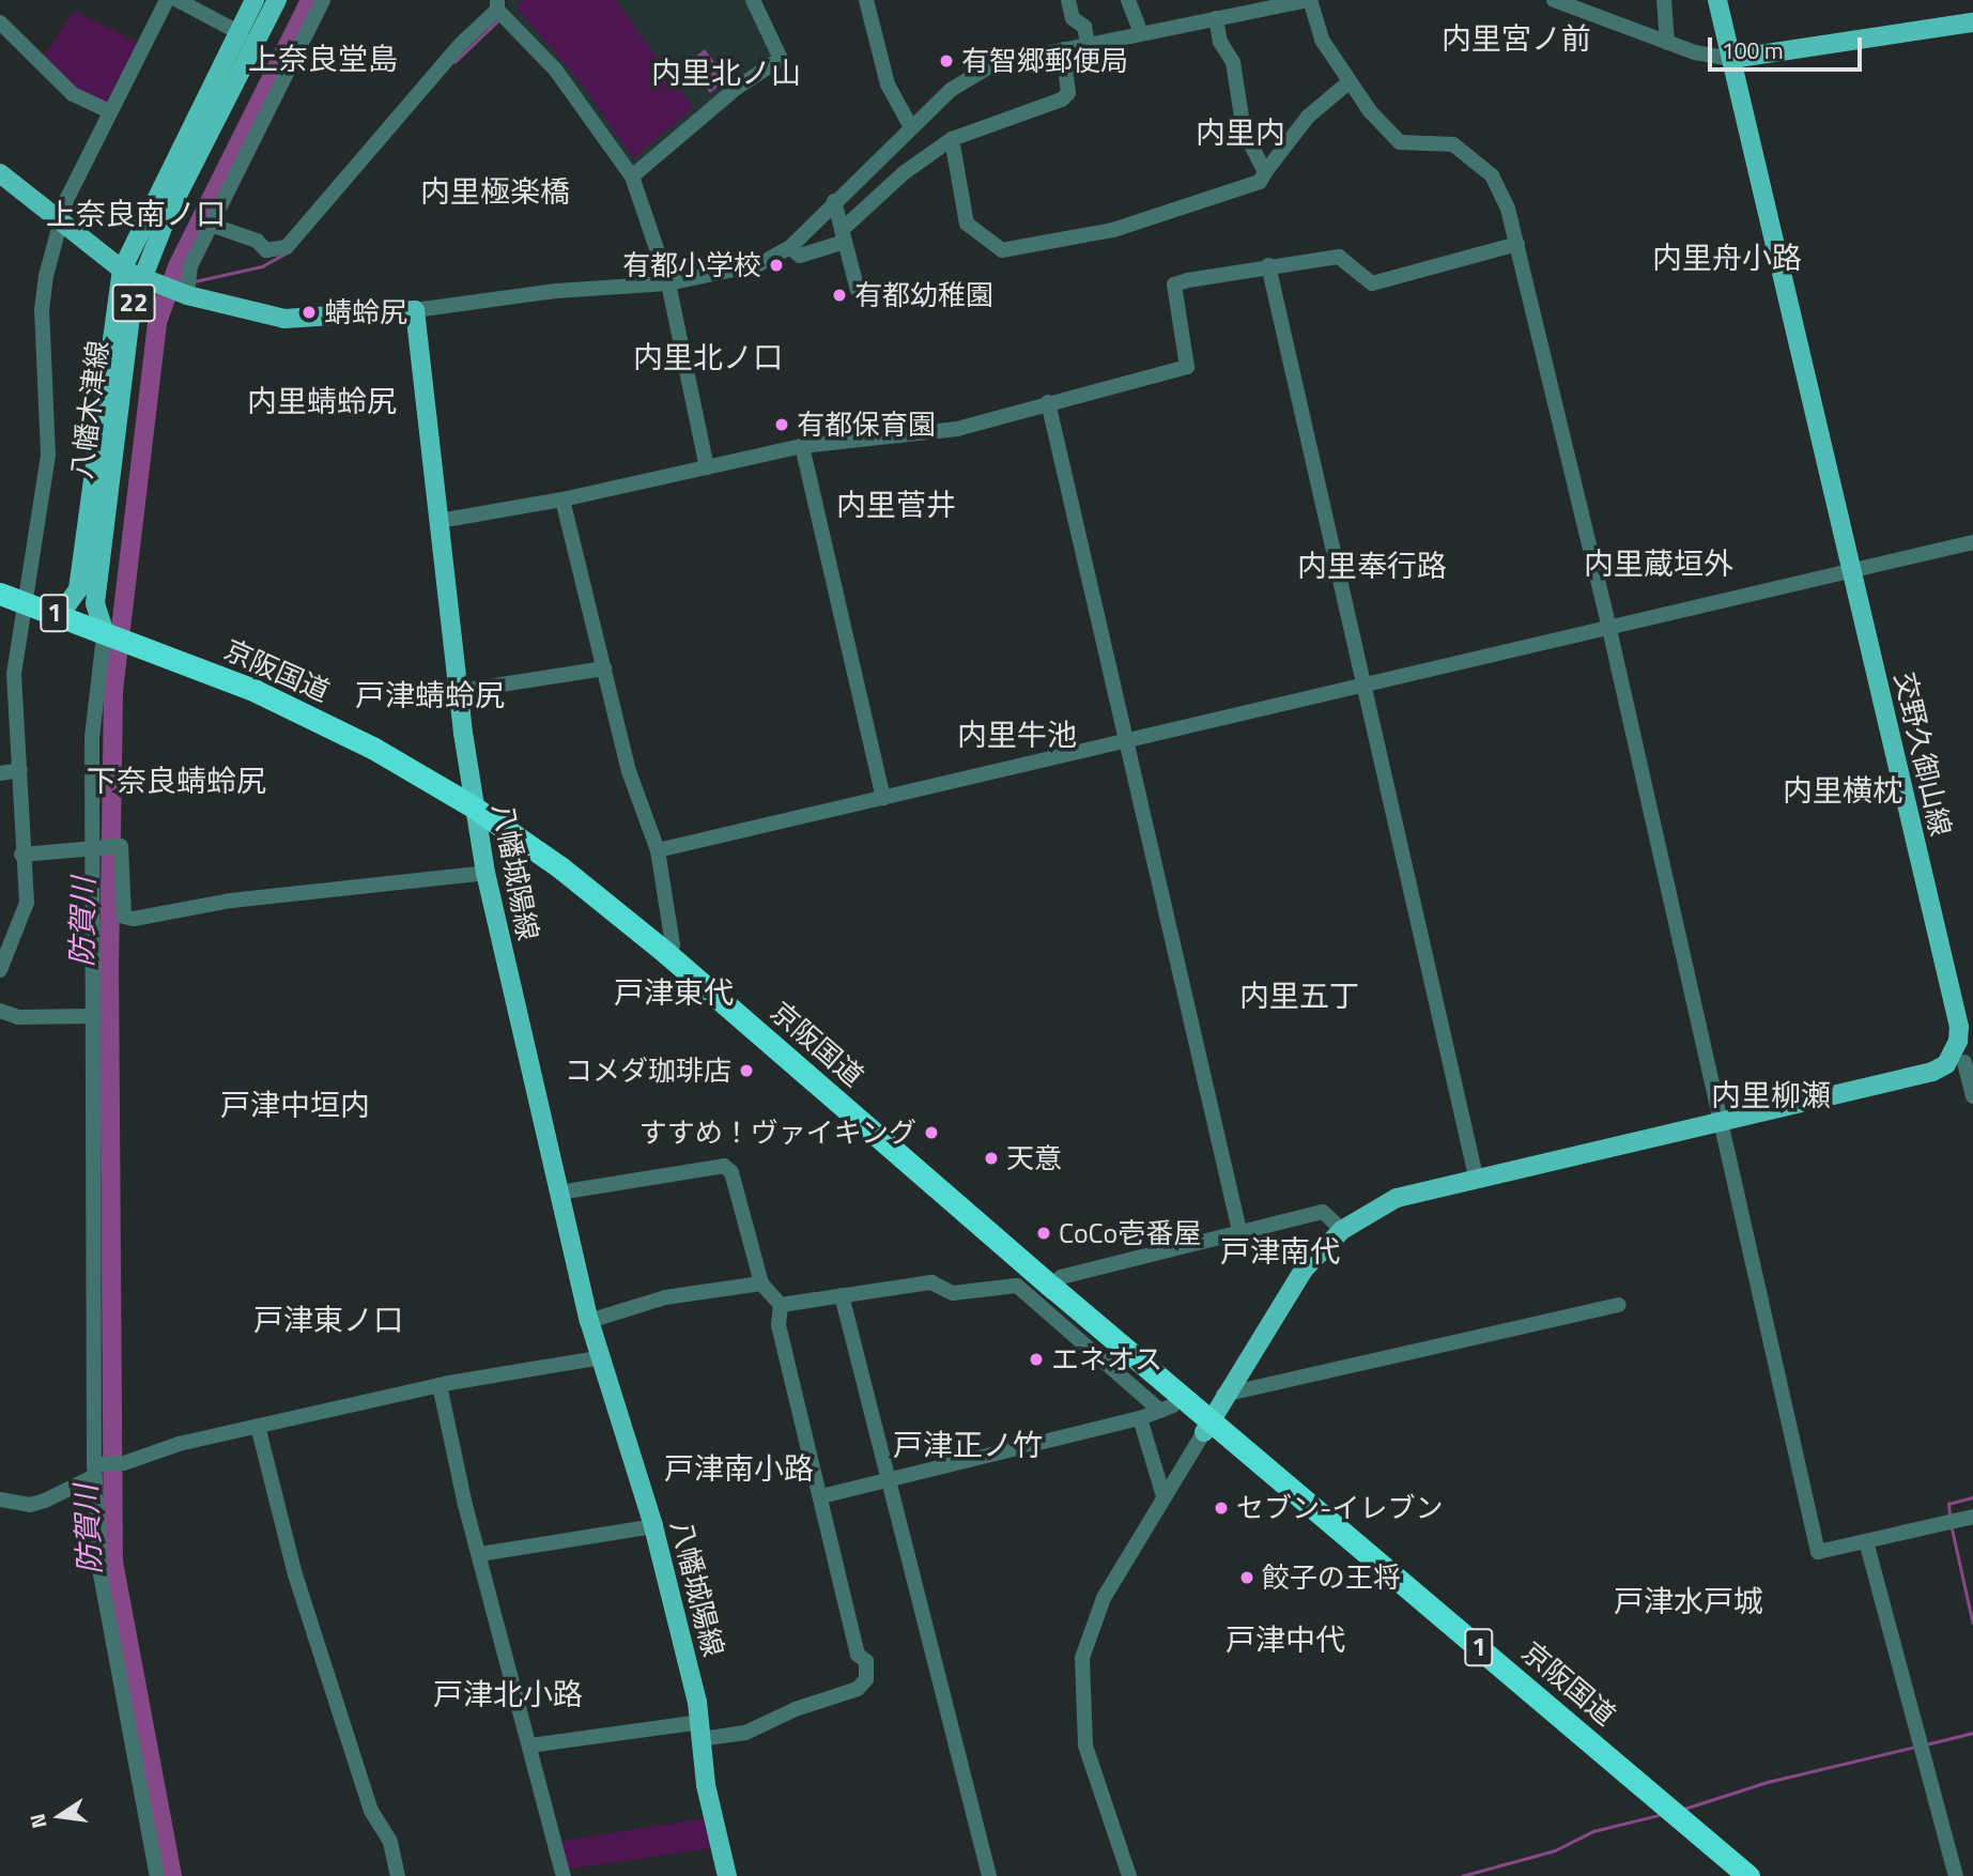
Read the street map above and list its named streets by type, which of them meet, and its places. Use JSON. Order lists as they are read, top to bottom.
{
  "streets": {
    "highway": ["1", "京阪国道"],
    "main road": [
      "22",
      "八幡木津線",
      "交野久御山線",
      "八幡城陽線"
    ]
  },
  "crossings": [
    ["八幡木津線", "京阪国道"],
    ["京阪国道", "八幡城陽線"]
  ],
  "districts": [
    "内里宮ノ前",
    "上奈良堂島",
    "内里北ノ山",
    "内里内",
    "内里極楽橋",
    "上奈良南ノ口",
    "内里舟小路",
    "内里北ノ口",
    "内里蜻蛉尻",
    "内里菅井",
    "内里蔵垣外",
    "内里奉行路",
    "戸津蜻蛉尻",
    "内里牛池",
    "下奈良蜻蛉尻",
    "内里横枕",
    "戸津東代",
    "内里五丁",
    "内里柳瀬",
    "戸津中垣内",
    "戸津南代",
    "戸津東ノ口",
    "戸津正ノ竹",
    "戸津南小路",
    "戸津水戸城",
    "戸津中代",
    "戸津北小路"
  ],
  "water": ["防賀川"],
  "places": [
    "有智郷郵便局",
    "有都小学校",
    "有都幼稚園",
    "蜻蛉尻",
    "有都保育園",
    "コメダ珈琲店",
    "すすめ！ヴァイキング",
    "天意",
    "CoCo壱番屋",
    "エネオス",
    "セブン-イレブン",
    "餃子の王将"
  ],
  "scale_bar": "100 m",
  "north": "left"
}
